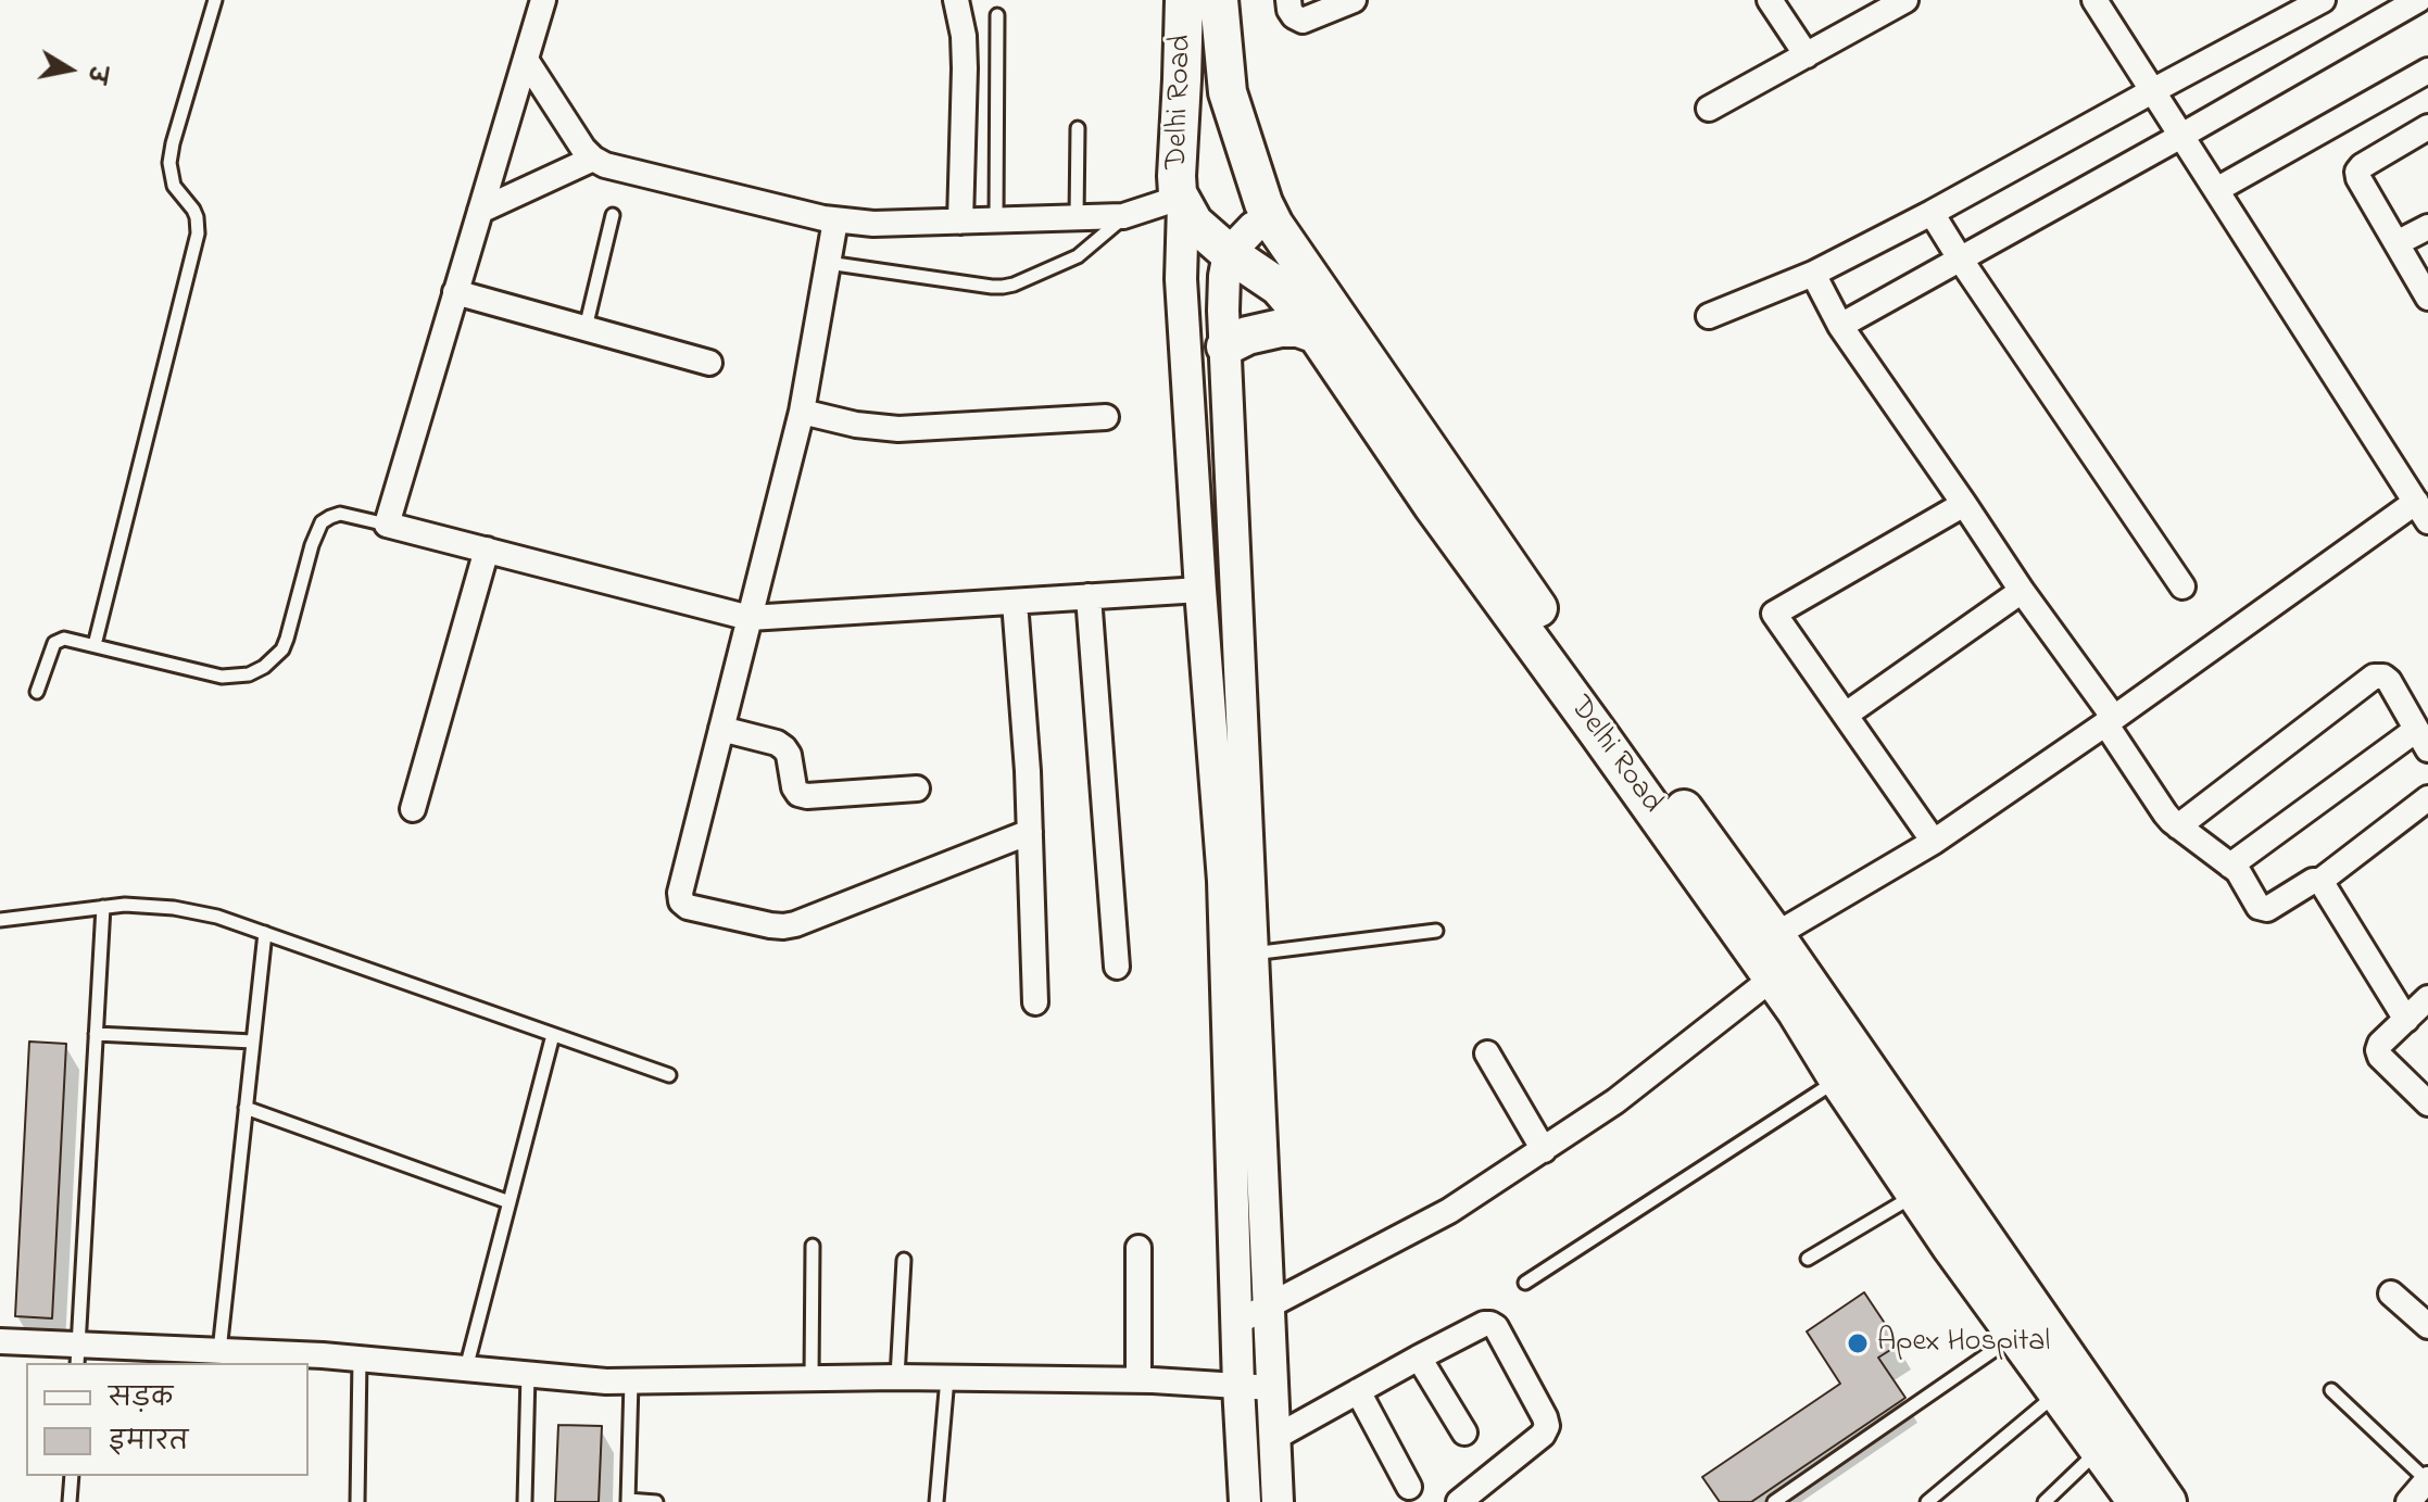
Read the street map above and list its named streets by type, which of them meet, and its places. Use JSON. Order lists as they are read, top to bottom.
{
  "streets": {
    "main road": ["Delhi Road"]
  },
  "places": ["Apex Hospital"],
  "legend": ["सड़क", "इमारत"],
  "north": "right"
}
